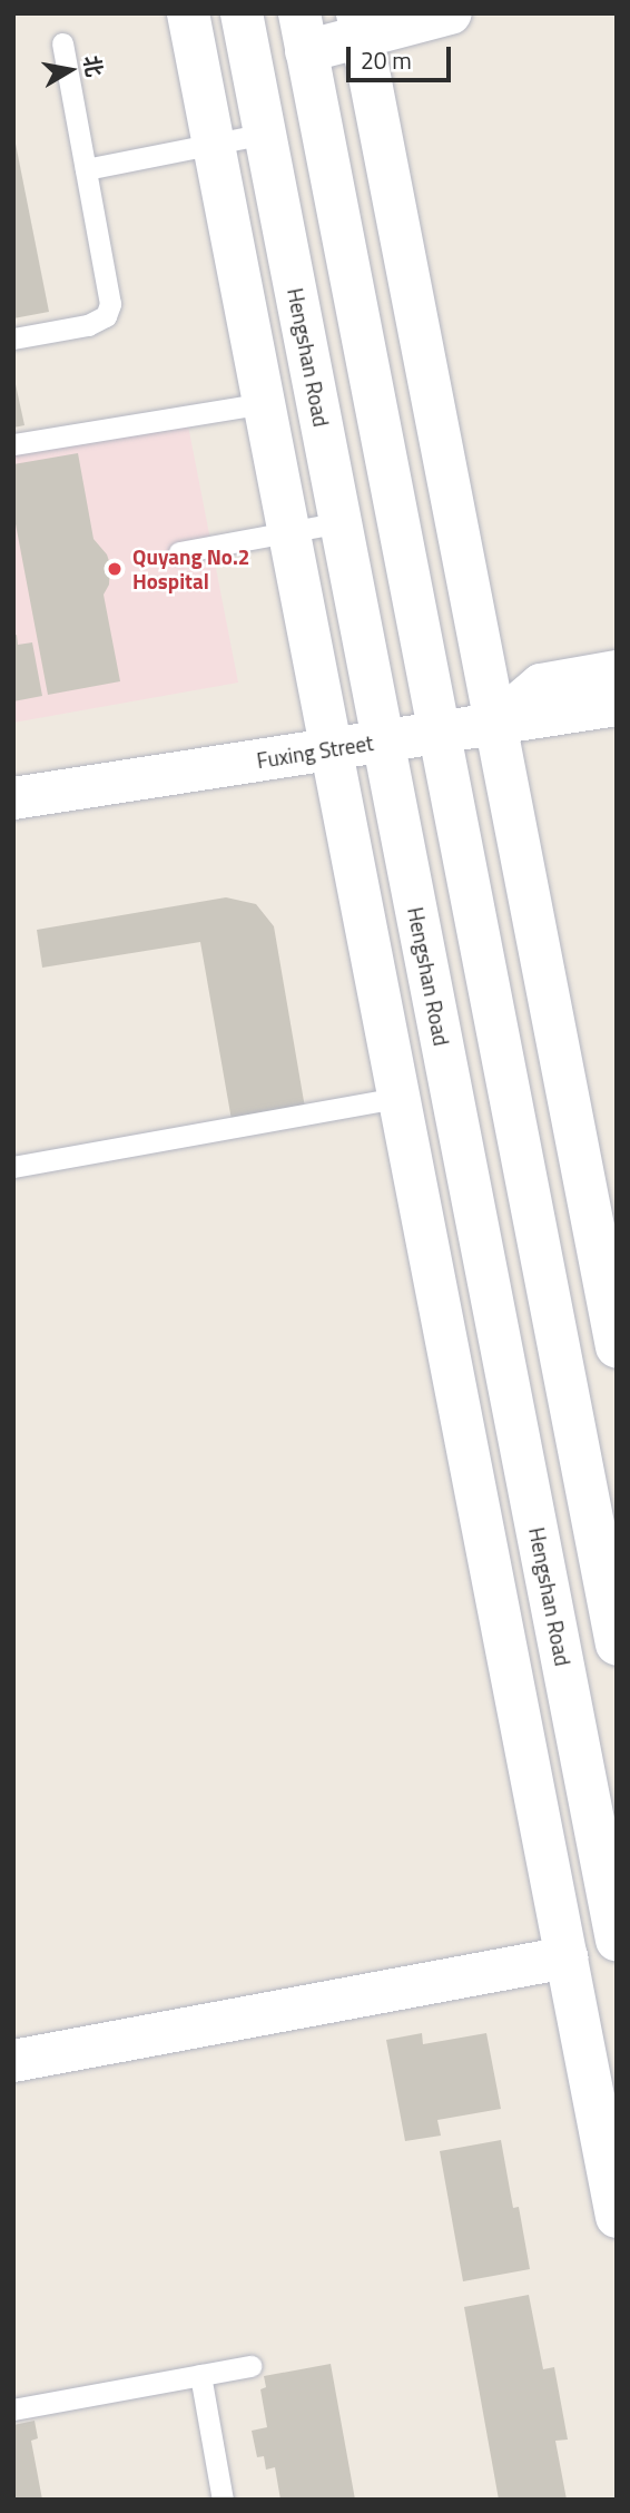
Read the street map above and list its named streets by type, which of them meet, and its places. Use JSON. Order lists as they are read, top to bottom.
{
  "streets": {
    "street": ["Hengshan Road", "Fuxing Street"]
  },
  "crossings": [
    ["Hengshan Road", "Fuxing Street"]
  ],
  "places": ["Quyang No.2 Hospital"],
  "scale_bar": "20 m",
  "north": "right"
}
